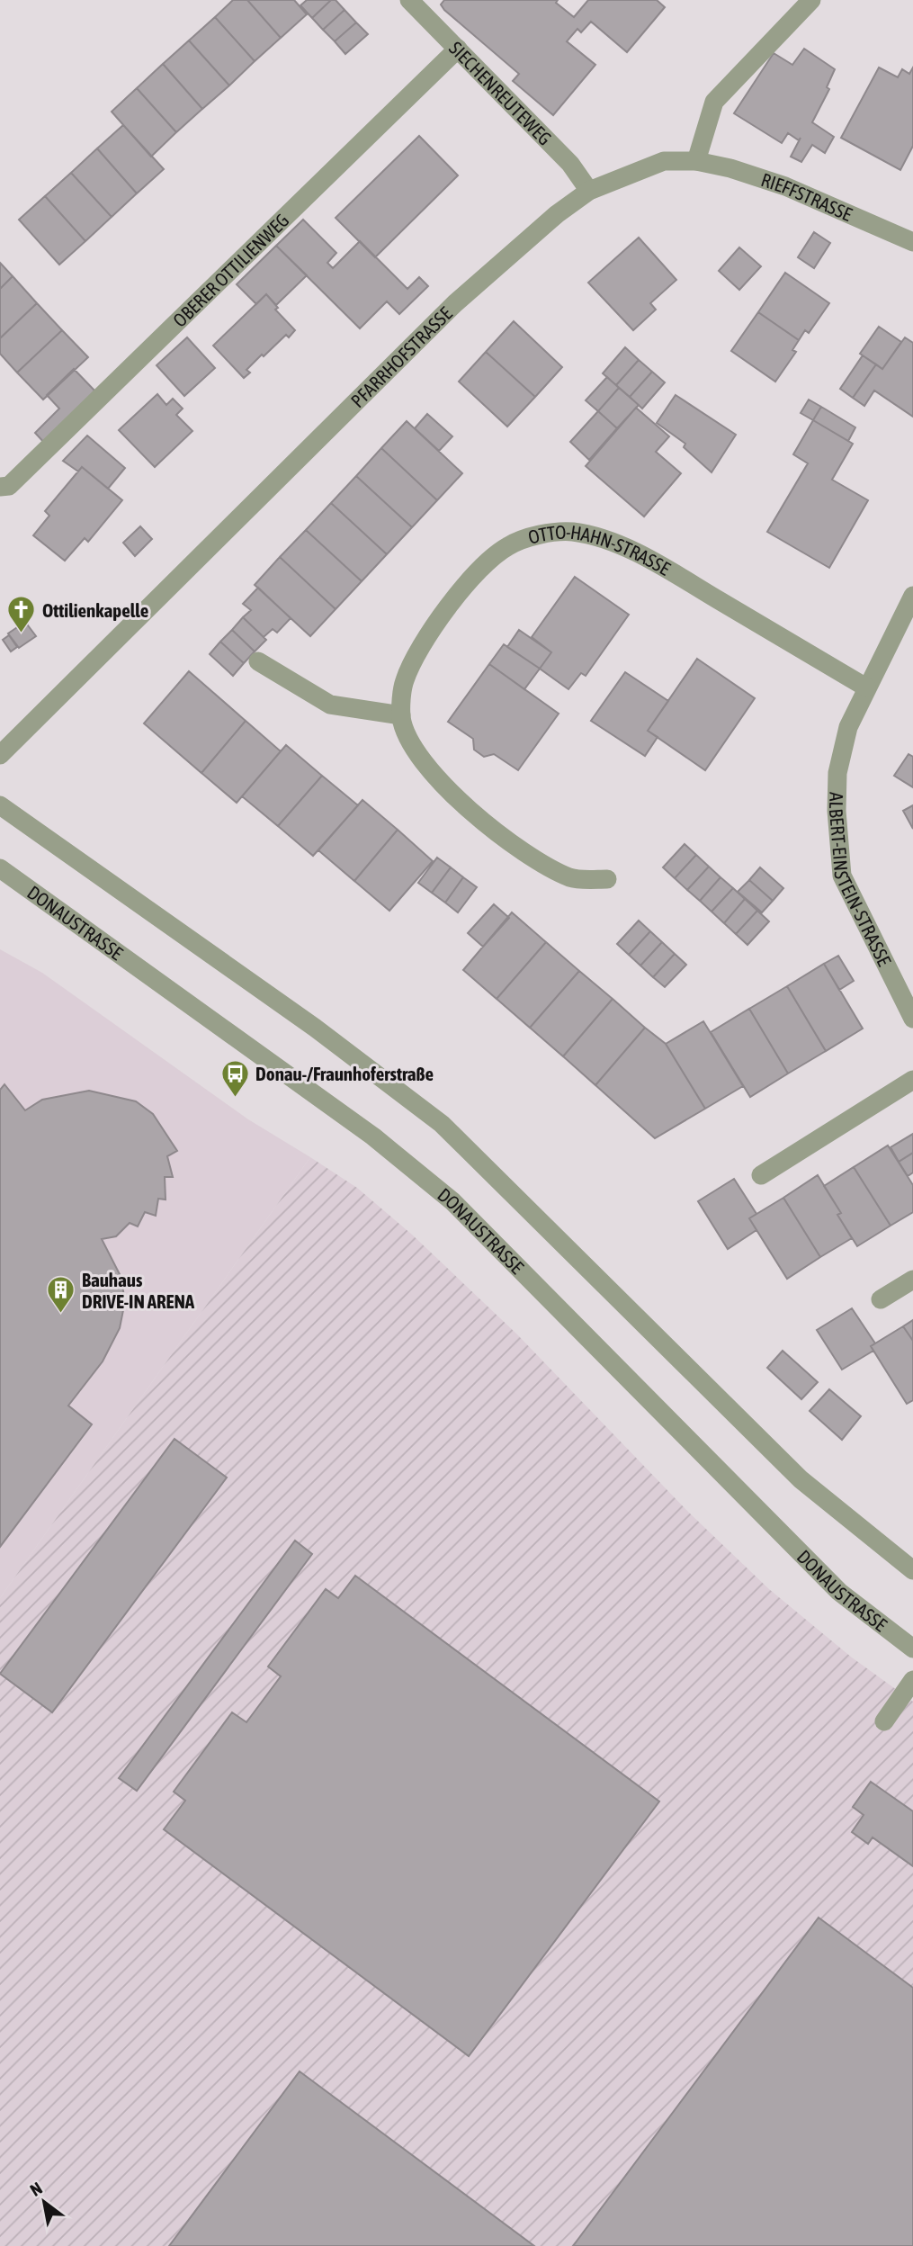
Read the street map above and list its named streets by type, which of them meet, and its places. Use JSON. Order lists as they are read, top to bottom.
{
  "streets": {
    "street": [
      "SIECHENREUTEWEG",
      "RIEFFSTRASSE",
      "OBERER OTTILIENWEG",
      "PFARRHOFSTRASSE",
      "OTTO-HAHN-STRASSE",
      "ALBERT-EINSTEIN-STRASSE",
      "DONAUSTRASSE"
    ]
  },
  "crossings": [
    ["SIECHENREUTEWEG", "OBERER OTTILIENWEG"],
    ["SIECHENREUTEWEG", "PFARRHOFSTRASSE"],
    ["RIEFFSTRASSE", "PFARRHOFSTRASSE"],
    ["OTTO-HAHN-STRASSE", "ALBERT-EINSTEIN-STRASSE"]
  ],
  "places": {
    "church": ["Ottilienkapelle"],
    "bus stop": ["Donau-/Fraunhoferstraße"],
    "building": ["Bauhaus DRIVE-IN ARENA"]
  },
  "north": "top left"
}
